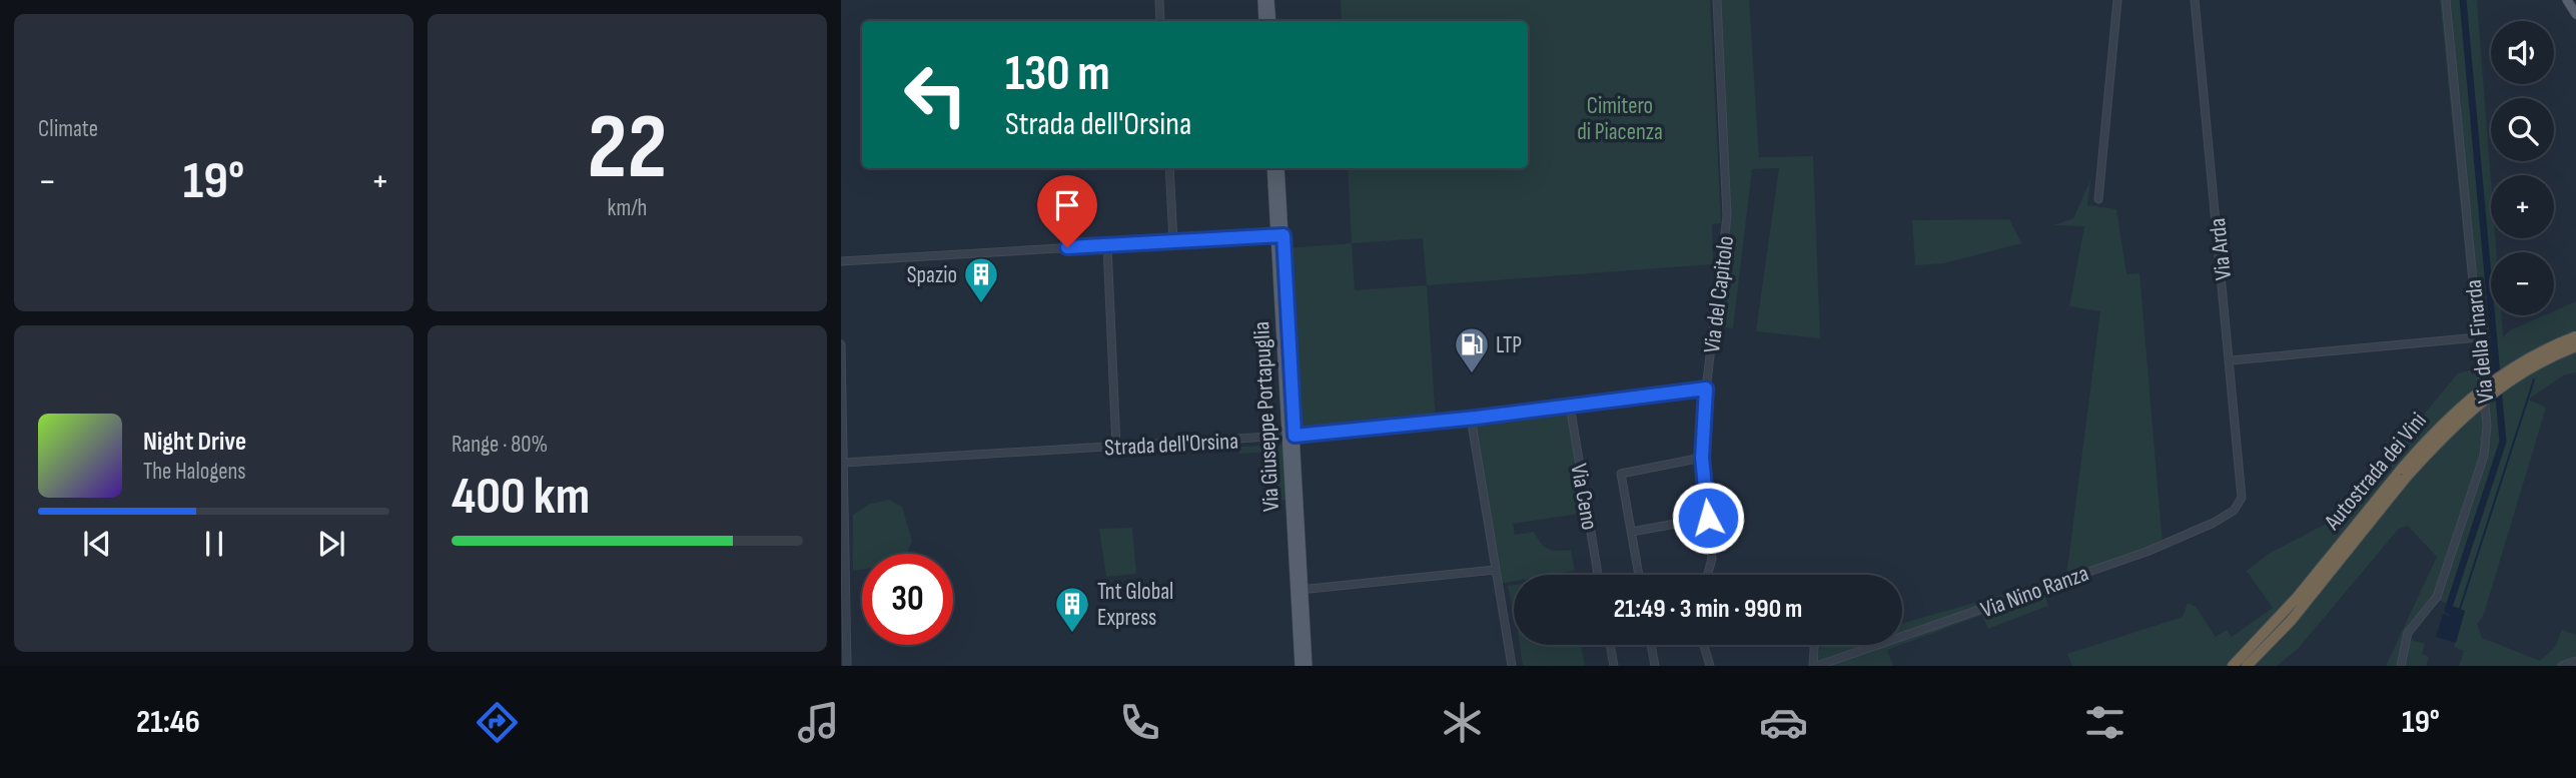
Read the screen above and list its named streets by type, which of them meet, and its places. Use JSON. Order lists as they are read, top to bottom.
{
  "streets": {
    "highway": ["Autostrada dei Vini"],
    "main road": ["Via Giuseppe Portapuglia"],
    "street": [
      "Via Arda",
      "Via del Capitolo",
      "Via della Finarda",
      "Strada dell'Orsina",
      "Via Ceno",
      "Via Nino Ranza"
    ]
  },
  "crossings": [
    ["Via Arda", "Via Nino Ranza"],
    ["Via del Capitolo", "Strada dell'Orsina"],
    ["Via Giuseppe Portapuglia", "Strada dell'Orsina"],
    ["Strada dell'Orsina", "Via Ceno"]
  ],
  "parks": ["Cimitero di Piacenza"],
  "places": {
    "building": ["Spazio", "Tnt Global Express"],
    "fuel station": ["LTP"]
  },
  "page": {
    "tile": [
      "Climate",
      ["22", "km/h"],
      ["Range · 80%", "400 km"]
    ],
    "map_buttons": ["+", "−"],
    "turn": ["130 m", "Strada dell'Orsina"],
    "heat": ["−", "19°", "+"],
    "song": ["Night Drive", "The Halogens"],
    "limit": "30",
    "trip": "21:49 · 3 min · 990 m",
    "tabs": ["21:46", "19°"]
  }
}
